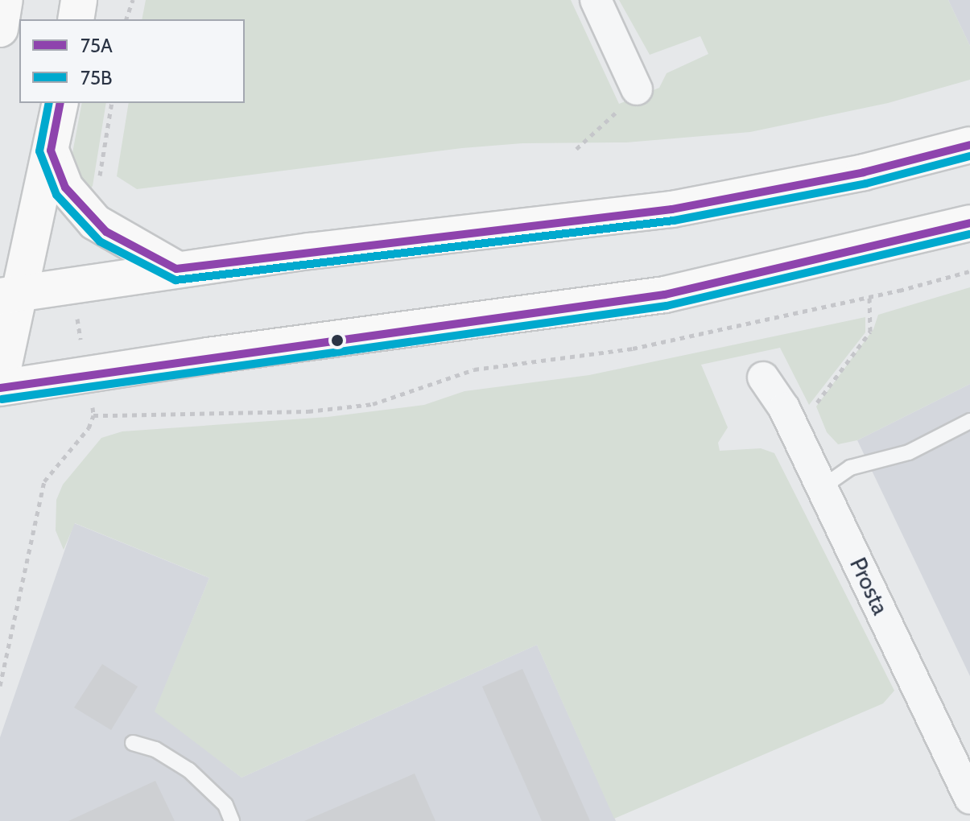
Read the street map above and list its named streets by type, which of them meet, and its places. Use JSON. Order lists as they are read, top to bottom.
{
  "streets": {
    "street": ["Prosta"]
  },
  "lines": ["transit line 75A", "transit line 75B"],
  "legend": ["75A", "75B"]
}
